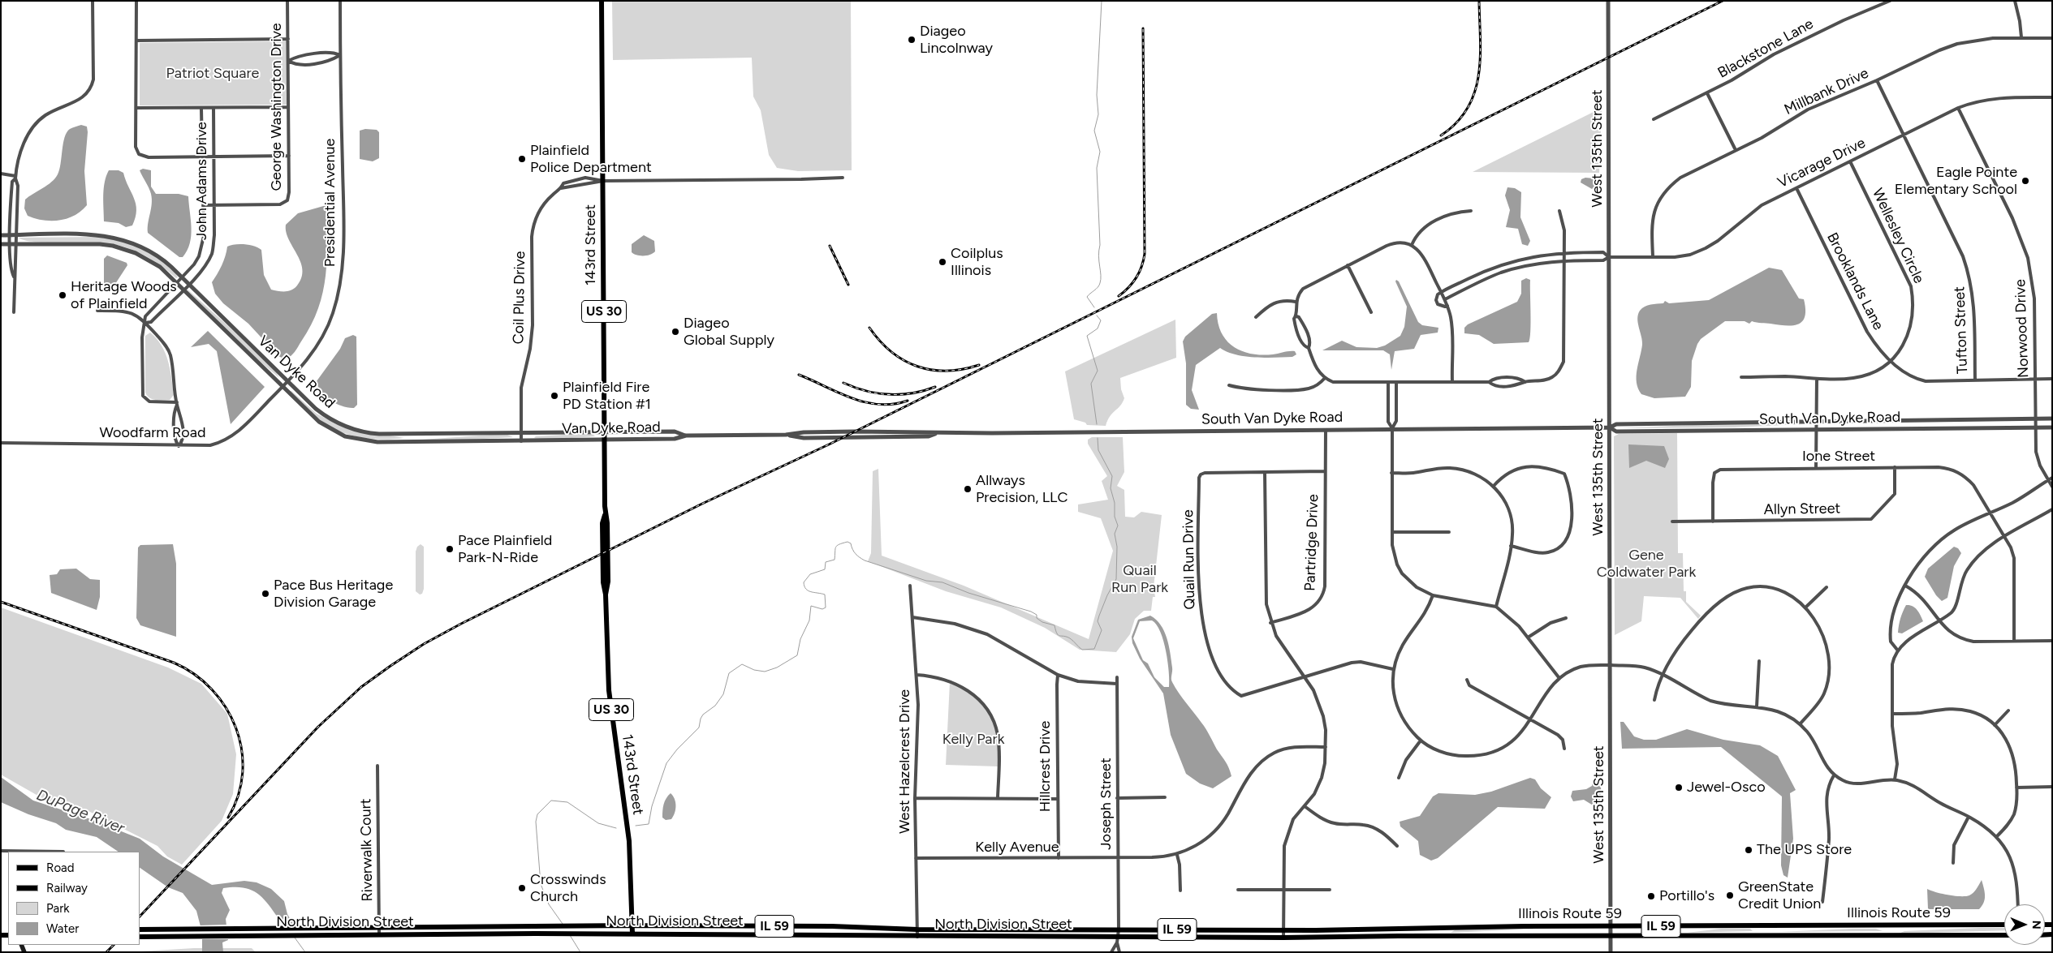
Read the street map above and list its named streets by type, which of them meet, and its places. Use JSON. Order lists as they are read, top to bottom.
{
  "streets": {
    "main road": [
      "143rd Street",
      "US 30",
      "Illinois Route 59",
      "North Division Street",
      "IL 59"
    ],
    "street": [
      "Blackstone Lane",
      "Millbank Drive",
      "George Washington Drive",
      "West 135th Street",
      "Vicarage Drive",
      "John Adams Drive",
      "Presidential Avenue",
      "Wellesley Circle",
      "Brooklands Lane",
      "Coil Plus Drive",
      "Norwood Drive",
      "Tufton Street",
      "Van Dyke Road",
      "South Van Dyke Road",
      "Woodfarm Road",
      "Ione Street",
      "Allyn Street",
      "Partridge Drive",
      "Quail Run Drive",
      "West Hazelcrest Drive",
      "Hillcrest Drive",
      "Joseph Street",
      "Kelly Avenue",
      "Riverwalk Court"
    ]
  },
  "crossings": [
    ["Millbank Drive", "Vicarage Drive"],
    ["Millbank Drive", "Tufton Street"],
    ["George Washington Drive", "John Adams Drive"],
    ["West 135th Street", "Vicarage Drive"],
    ["West 135th Street", "South Van Dyke Road"],
    ["West 135th Street", "Illinois Route 59"],
    ["Vicarage Drive", "Wellesley Circle"],
    ["Vicarage Drive", "Brooklands Lane"],
    ["Vicarage Drive", "Norwood Drive"],
    ["Vicarage Drive", "Tufton Street"],
    ["John Adams Drive", "Van Dyke Road"],
    ["Presidential Avenue", "Van Dyke Road"],
    ["Presidential Avenue", "Woodfarm Road"],
    ["Wellesley Circle", "Brooklands Lane"],
    ["143rd Street", "Coil Plus Drive"],
    ["143rd Street", "Van Dyke Road"],
    ["143rd Street", "North Division Street"],
    ["Brooklands Lane", "Norwood Drive"],
    ["Brooklands Lane", "Tufton Street"],
    ["Coil Plus Drive", "Van Dyke Road"],
    ["Norwood Drive", "South Van Dyke Road"],
    ["Van Dyke Road", "South Van Dyke Road"],
    ["Van Dyke Road", "Woodfarm Road"],
    ["South Van Dyke Road", "Partridge Drive"],
    ["Ione Street", "Allyn Street"],
    ["Partridge Drive", "Quail Run Drive"],
    ["West Hazelcrest Drive", "Kelly Avenue"],
    ["West Hazelcrest Drive", "North Division Street"],
    ["Hillcrest Drive", "Kelly Avenue"],
    ["Joseph Street", "Kelly Avenue"],
    ["Joseph Street", "North Division Street"],
    ["Riverwalk Court", "North Division Street"],
    ["Illinois Route 59", "North Division Street"]
  ],
  "water": ["DuPage River"],
  "parks": [
    "Patriot Square",
    "Gene Coldwater Park",
    "Quail Run Park",
    "Kelly Park"
  ],
  "places": [
    "Diageo Lincolnway",
    "Plainfield Police Department",
    "Eagle Pointe Elementary School",
    "Coilplus Illinois",
    "Heritage Woods of Plainfield",
    "Diageo Global Supply",
    "Plainfield Fire PD Station #1",
    "Allways Precision, LLC",
    "Pace Plainfield Park-N-Ride",
    "Pace Bus Heritage Division Garage",
    "Jewel-Osco",
    "The UPS Store",
    "Crosswinds Church",
    "GreenState Credit Union",
    "Portillo's"
  ],
  "legend": [
    "Road",
    "Railway",
    "Park",
    "Water"
  ],
  "north": "right"
}
